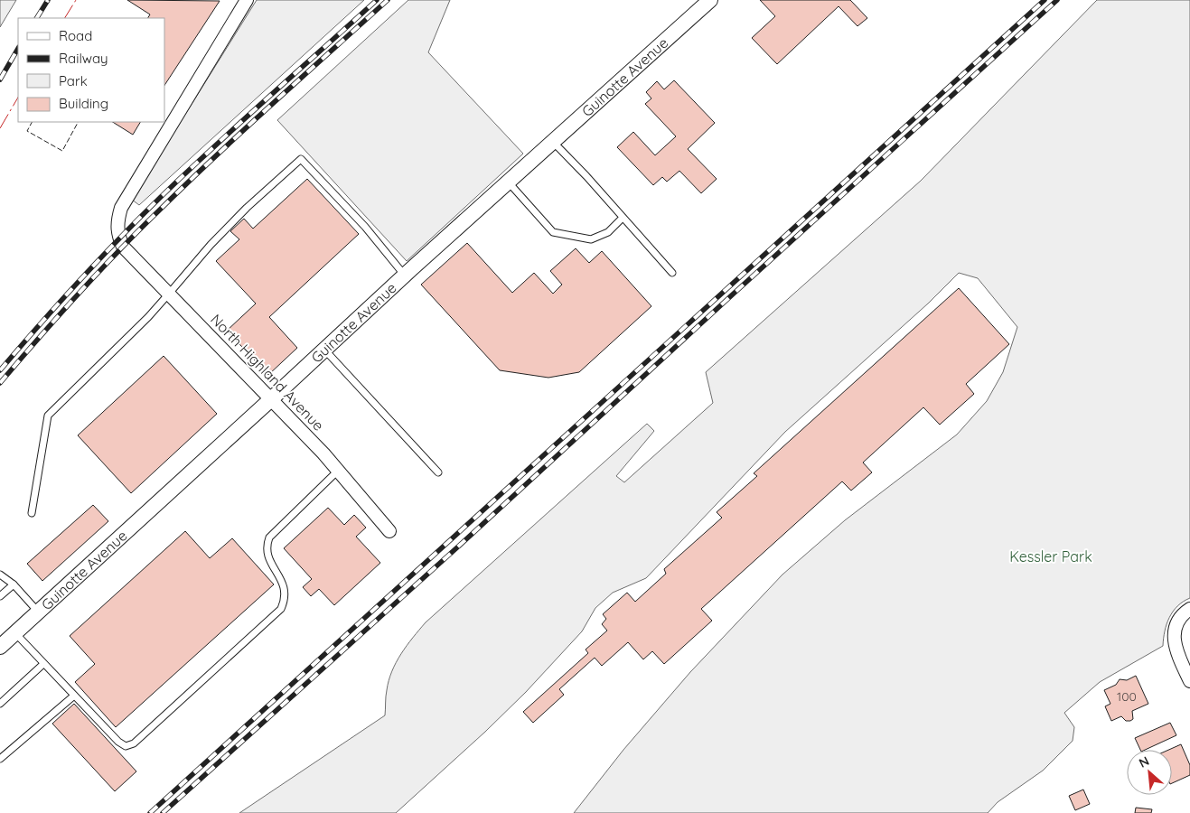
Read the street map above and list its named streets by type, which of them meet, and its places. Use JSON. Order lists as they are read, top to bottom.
{
  "streets": {
    "street": ["Guinotte Avenue", "North Highland Avenue"]
  },
  "crossings": [
    ["Guinotte Avenue", "North Highland Avenue"]
  ],
  "parks": ["Kessler Park"],
  "house_numbers": ["100"],
  "legend": [
    "Road",
    "Railway",
    "Park",
    "Building"
  ],
  "north": "top left"
}
